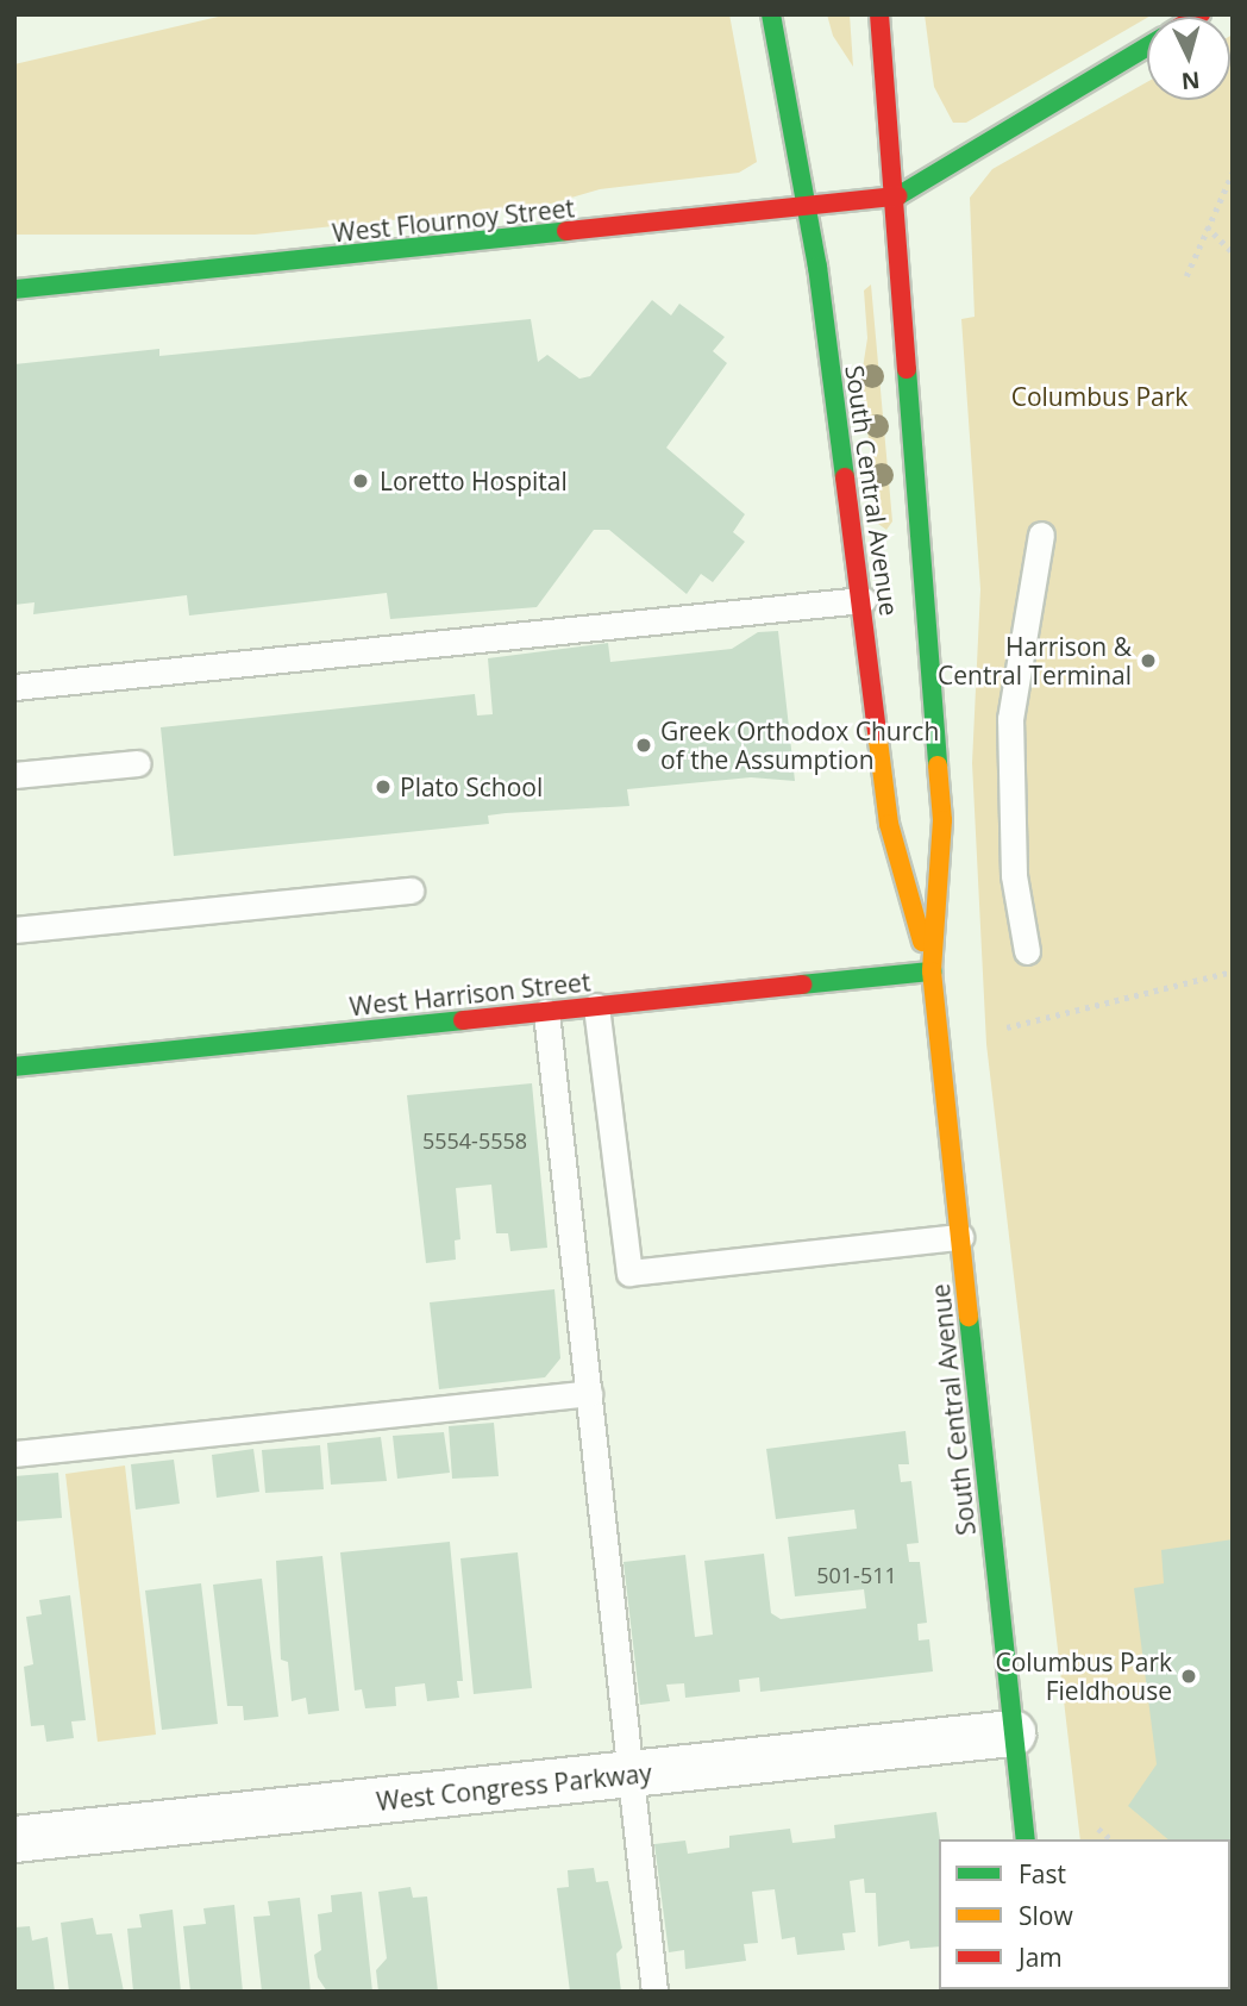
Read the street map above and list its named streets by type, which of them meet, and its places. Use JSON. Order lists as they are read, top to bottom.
{
  "streets": {
    "main road": ["West Flournoy Street", "South Central Avenue", "West Harrison Street"],
    "street": ["West Congress Parkway"]
  },
  "crossings": [
    ["West Flournoy Street", "South Central Avenue"],
    ["South Central Avenue", "West Harrison Street"],
    ["South Central Avenue", "West Congress Parkway"]
  ],
  "parks": ["Columbus Park"],
  "places": [
    "Loretto Hospital",
    "Harrison & Central Terminal",
    "Greek Orthodox Church of the Assumption",
    "Plato School",
    "Columbus Park Fieldhouse"
  ],
  "house_numbers": ["5554-5558", "501-511"],
  "legend": ["Fast", "Slow", "Jam"],
  "north": "bottom"
}
